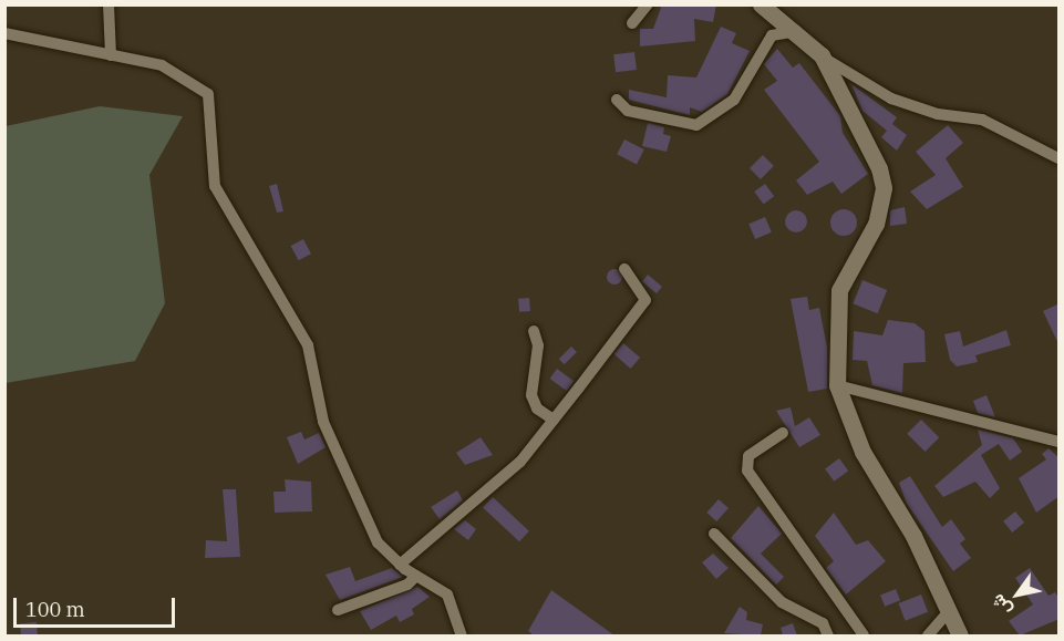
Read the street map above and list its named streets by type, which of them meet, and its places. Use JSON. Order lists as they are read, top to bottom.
{
  "scale_bar": "100 m",
  "north": "bottom left"
}
